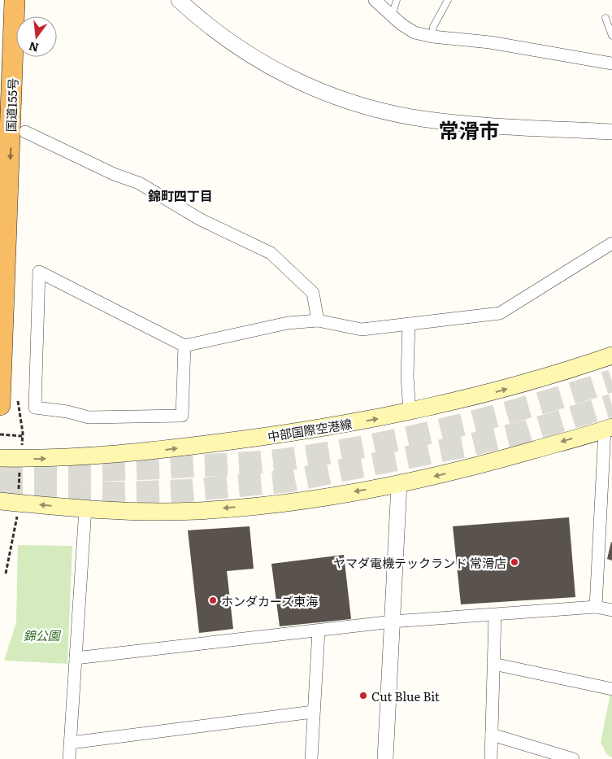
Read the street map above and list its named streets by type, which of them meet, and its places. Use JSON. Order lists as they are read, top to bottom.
{
  "streets": {
    "highway": ["国道155号"],
    "main road": ["中部国際空港線"]
  },
  "one_way": ["国道155号"],
  "districts": ["常滑市", "錦町四丁目"],
  "parks": ["錦公園"],
  "places": ["ヤマダ電機テックランド 常滑店", "ホンダカーズ東海", "Cut Blue Bit"],
  "north": "bottom"
}
